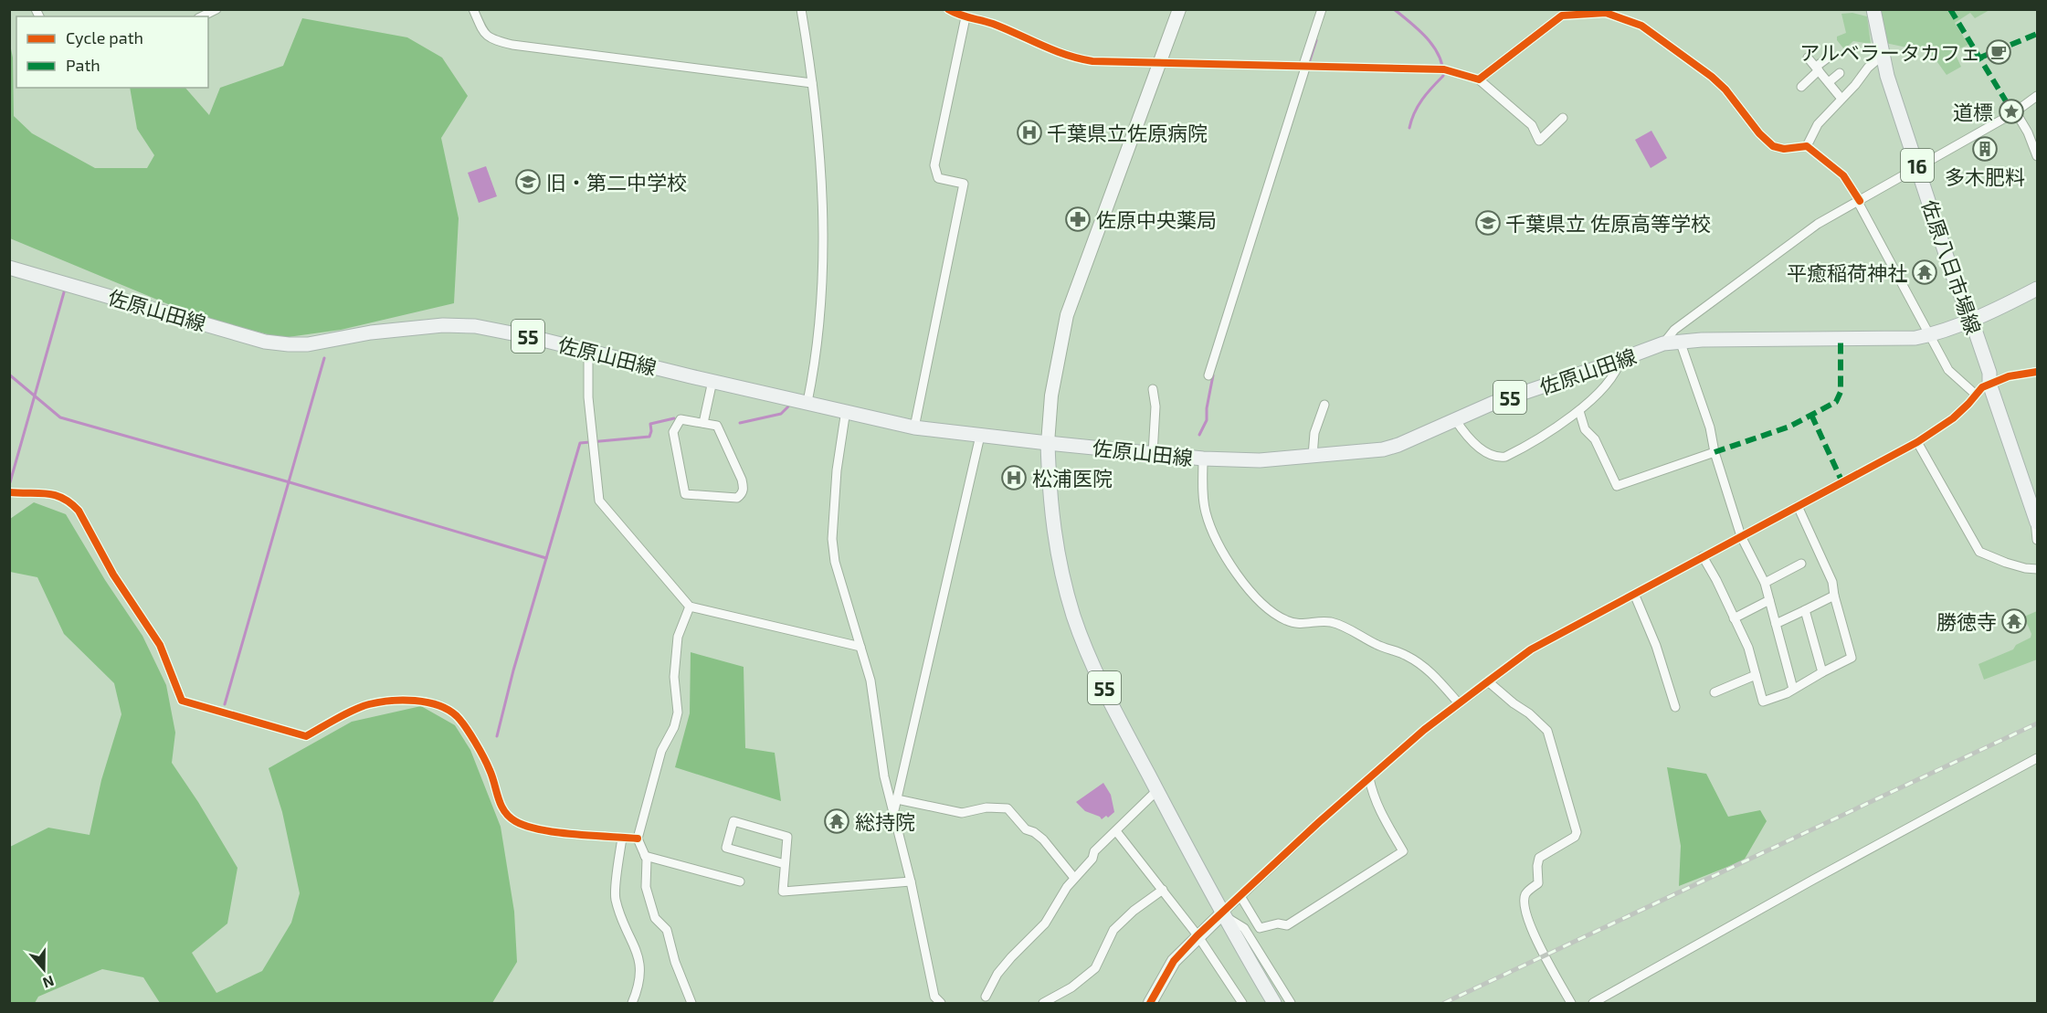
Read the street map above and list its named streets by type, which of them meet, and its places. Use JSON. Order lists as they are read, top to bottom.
{
  "streets": {
    "main road": [
      "16",
      "佐原八日市場線",
      "佐原山田線",
      "55"
    ]
  },
  "crossings": [
    ["佐原八日市場線", "佐原山田線"],
    ["佐原八日市場線", "55"],
    ["佐原山田線", "55"]
  ],
  "places": {
    "cafe": ["アルベラータカフェ"],
    "place": ["道標"],
    "hospital": ["千葉県立佐原病院", "松浦医院"],
    "building": ["多木肥料"],
    "school or university": ["旧・第二中学校", "千葉県立 佐原高等学校"],
    "pharmacy": ["佐原中央薬局"],
    "temple": ["平癒稲荷神社", "勝徳寺", "総持院"]
  },
  "legend": ["Cycle path", "Path"],
  "north": "bottom"
}
